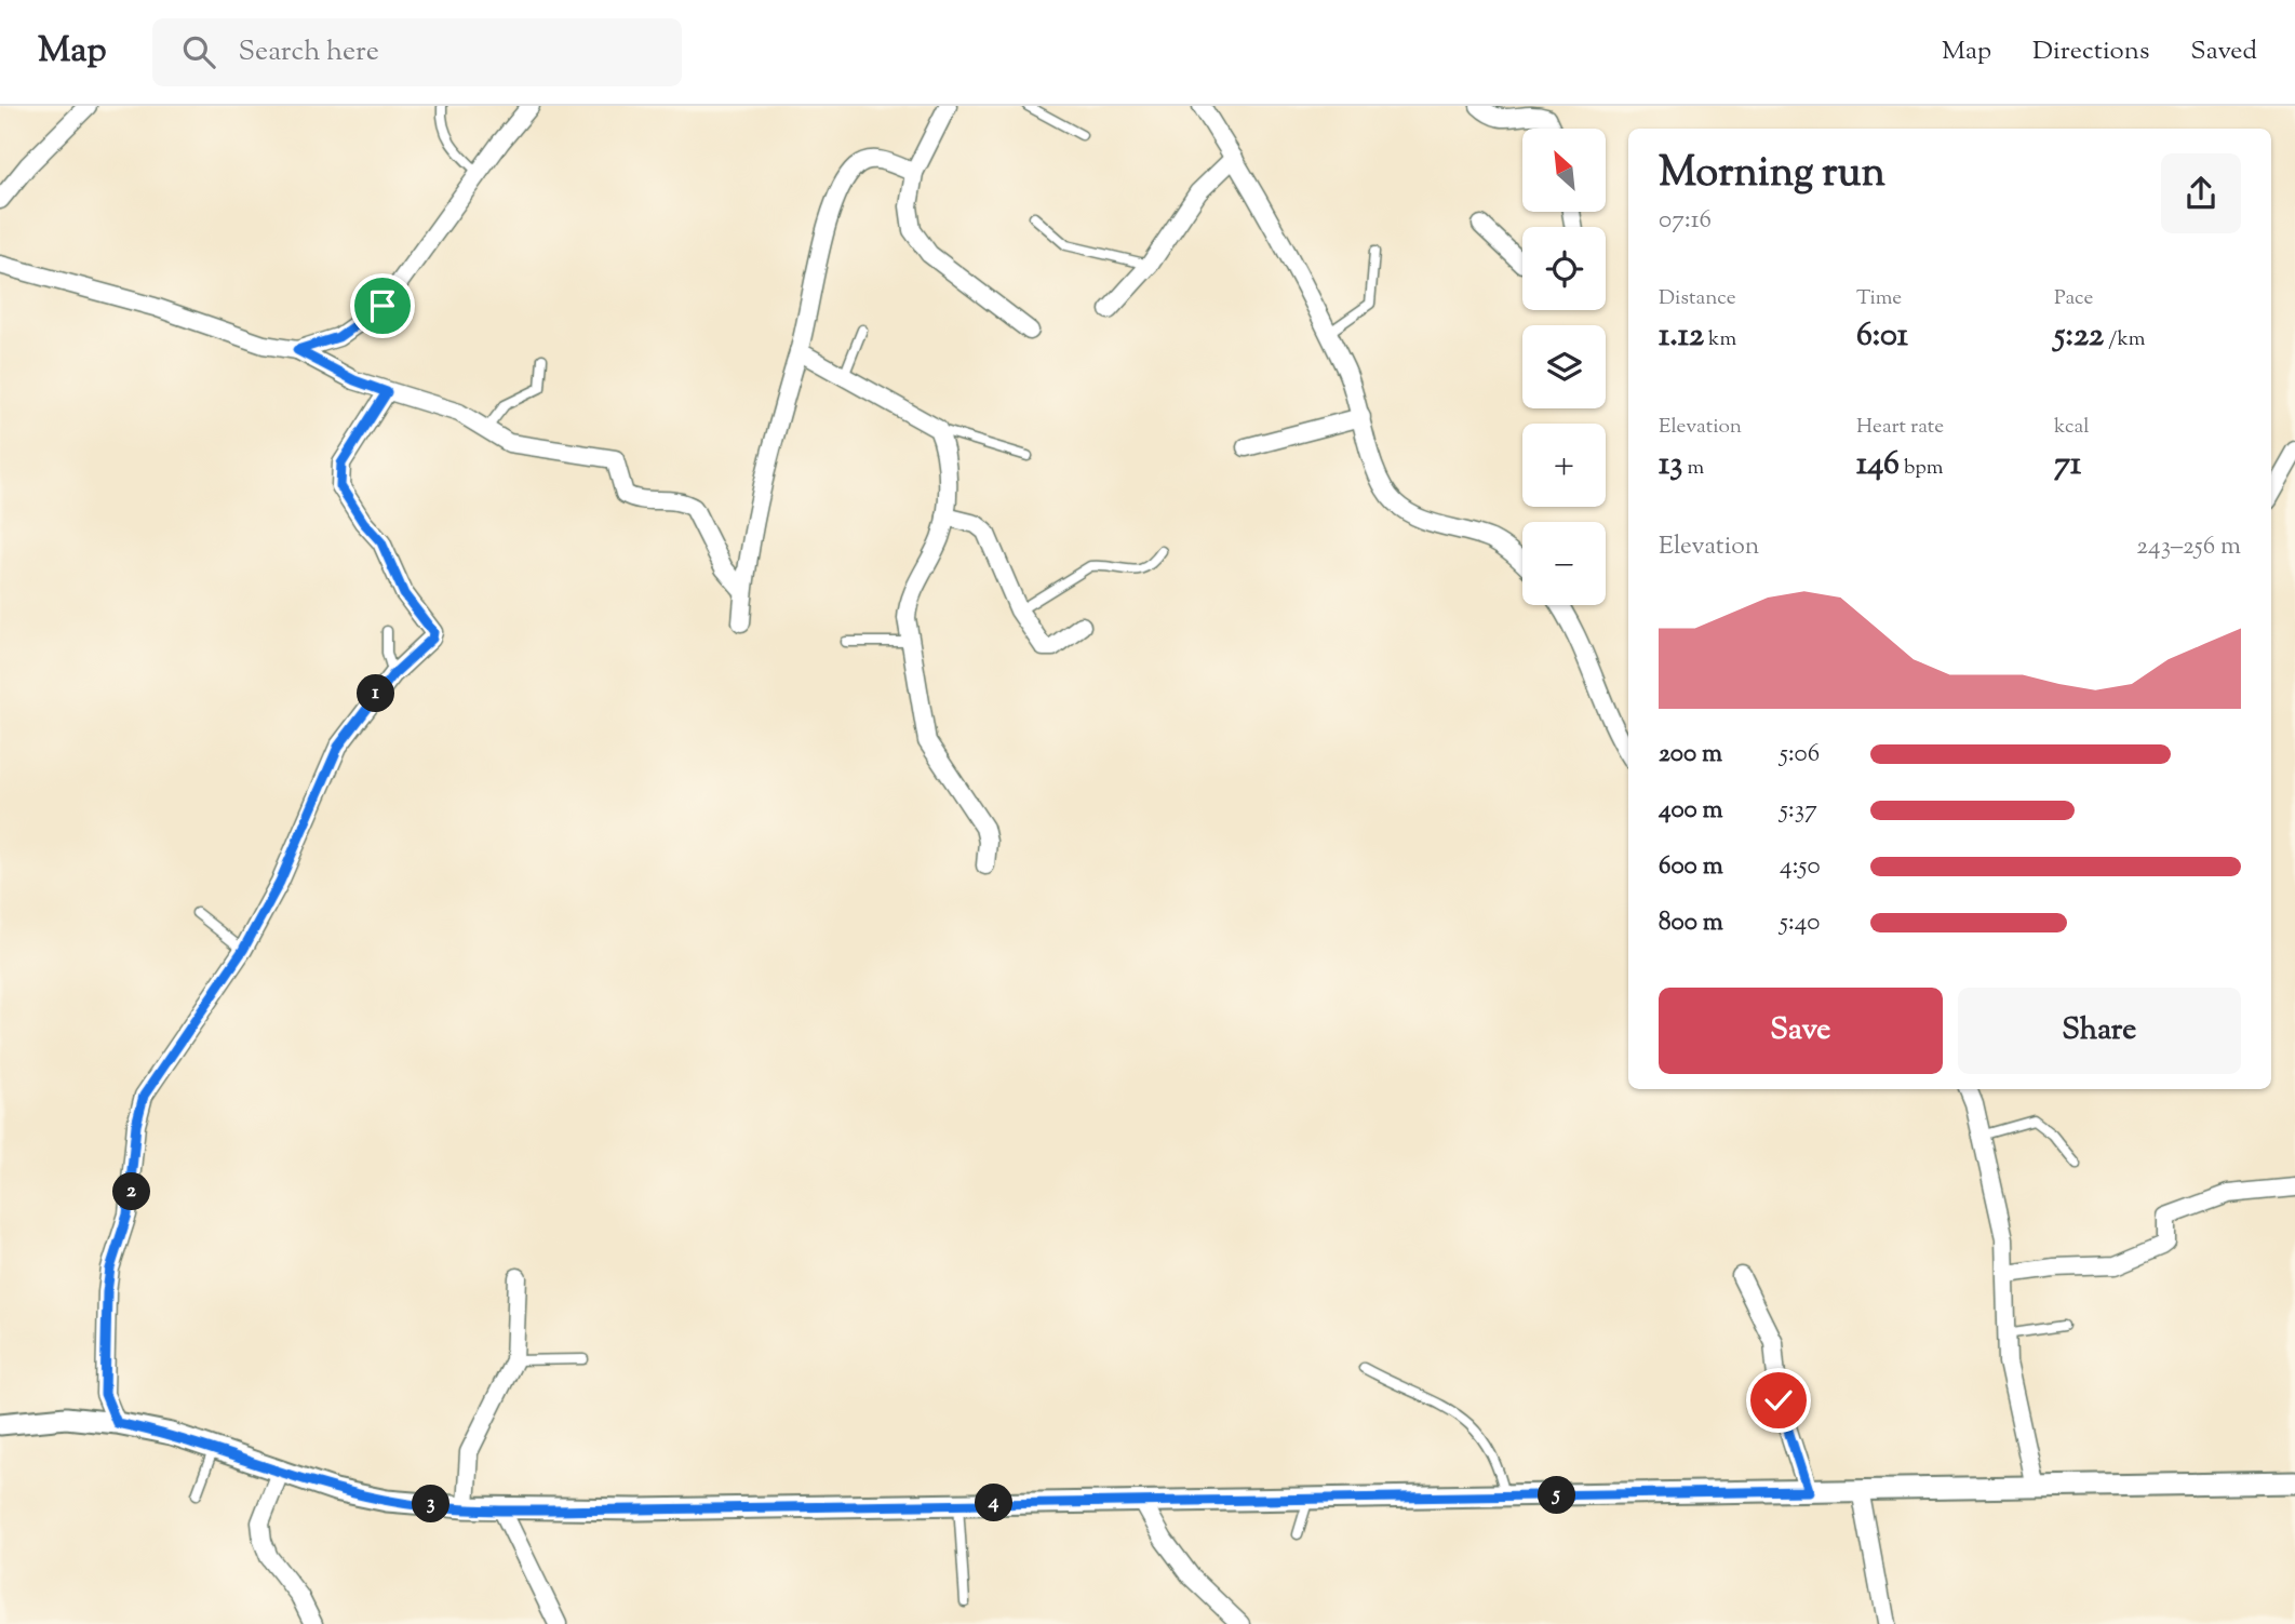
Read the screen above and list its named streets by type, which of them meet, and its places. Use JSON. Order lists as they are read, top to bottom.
{
  "north": "top left",
  "page": {
    "header": "Map",
    "search": "Search here",
    "nav": ["Map", "Directions", "Saved"],
    "map_buttons": ["+", "−"],
    "heading": ["Morning run", "07:16"],
    "stats": [
      ["Distance", "1.12 km"],
      ["Time", "6:01"],
      ["Pace", "5:22 /km"],
      ["Elevation", "13 m"],
      ["Heart rate", "146 bpm"],
      ["kcal", "71"]
    ],
    "chart": ["Elevation", "243–256 m"],
    "pins": [
      "1",
      "2",
      "5",
      "4",
      "3"
    ],
    "list": [
      {
        "name": "200 m",
        "note": "5:06"
      },
      {
        "name": "400 m",
        "note": "5:37"
      },
      {
        "name": "600 m",
        "note": "4:50"
      },
      {
        "name": "800 m",
        "note": "5:40"
      }
    ],
    "buttons": ["Save", "Share"]
  }
}
